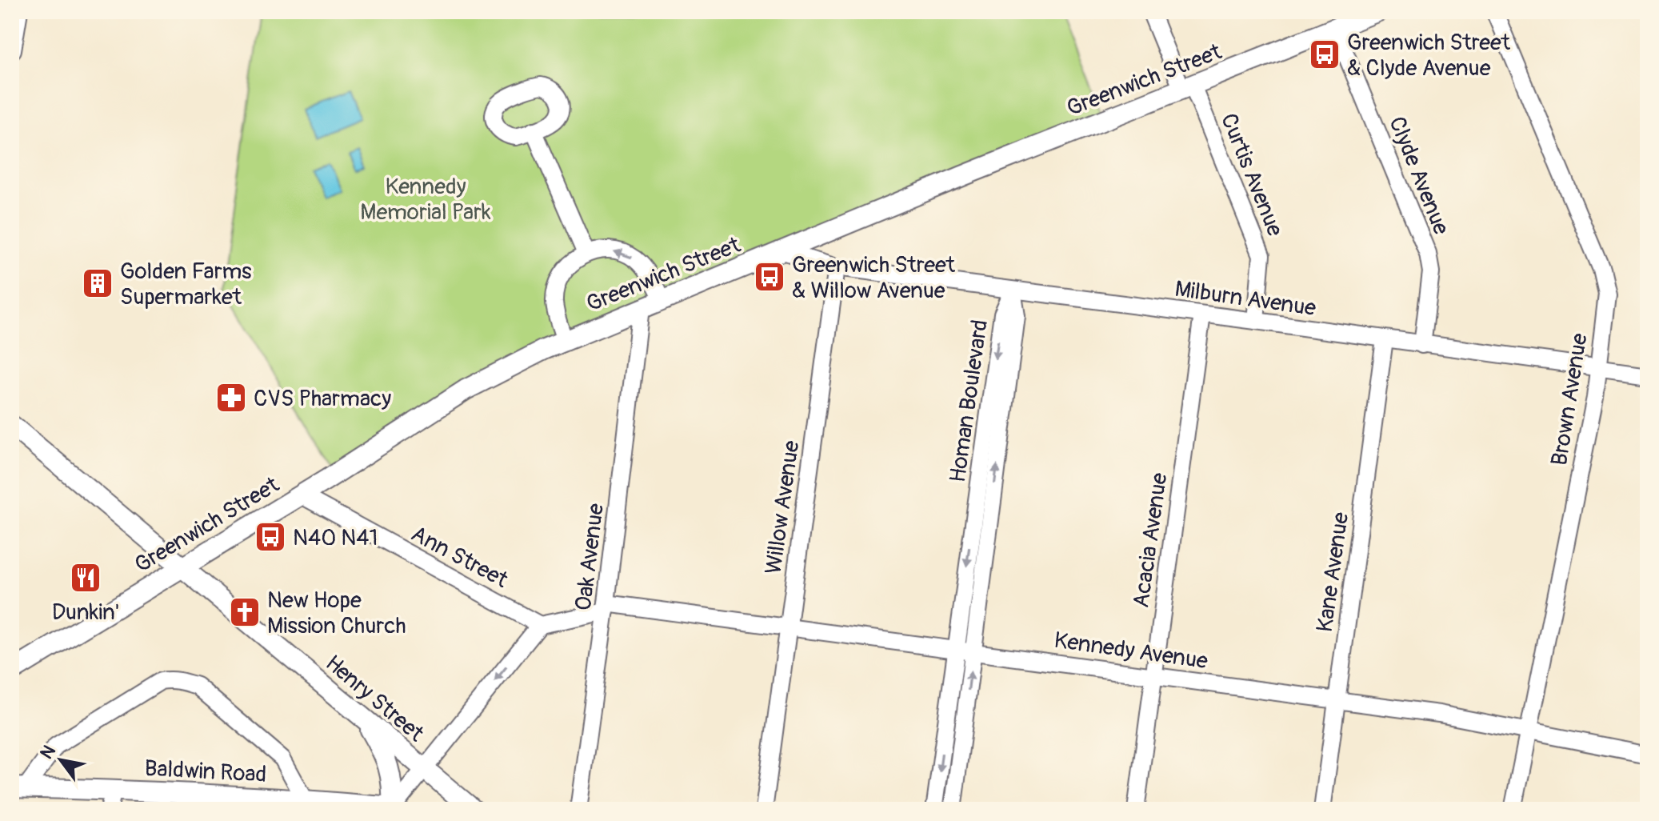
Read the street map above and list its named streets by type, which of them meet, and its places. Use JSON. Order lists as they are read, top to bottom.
{
  "streets": {
    "main road": ["Greenwich Street", "Henry Street", "Baldwin Road"],
    "street": [
      "Curtis Avenue",
      "Clyde Avenue",
      "Milburn Avenue",
      "Brown Avenue",
      "Homan Boulevard",
      "Willow Avenue",
      "Acacia Avenue",
      "Ann Street",
      "Oak Avenue",
      "Kane Avenue",
      "Kennedy Avenue"
    ]
  },
  "crossings": [
    ["Greenwich Street", "Curtis Avenue"],
    ["Greenwich Street", "Clyde Avenue"],
    ["Greenwich Street", "Ann Street"],
    ["Greenwich Street", "Oak Avenue"],
    ["Greenwich Street", "Henry Street"],
    ["Curtis Avenue", "Milburn Avenue"],
    ["Clyde Avenue", "Milburn Avenue"],
    ["Milburn Avenue", "Brown Avenue"],
    ["Milburn Avenue", "Homan Boulevard"],
    ["Milburn Avenue", "Willow Avenue"],
    ["Milburn Avenue", "Acacia Avenue"],
    ["Milburn Avenue", "Kane Avenue"],
    ["Brown Avenue", "Kennedy Avenue"],
    ["Homan Boulevard", "Kennedy Avenue"],
    ["Willow Avenue", "Kennedy Avenue"],
    ["Acacia Avenue", "Kennedy Avenue"],
    ["Oak Avenue", "Kennedy Avenue"],
    ["Kane Avenue", "Kennedy Avenue"]
  ],
  "parks": ["Kennedy Memorial Park"],
  "places": {
    "bus stop": ["Greenwich Street & Clyde Avenue", "Greenwich Street & Willow Avenue", "N40 N41"],
    "building": ["Golden Farms Supermarket"],
    "pharmacy": ["CVS Pharmacy"],
    "restaurant": ["Dunkin'"],
    "church": ["New Hope Mission Church"]
  },
  "north": "top left"
}
